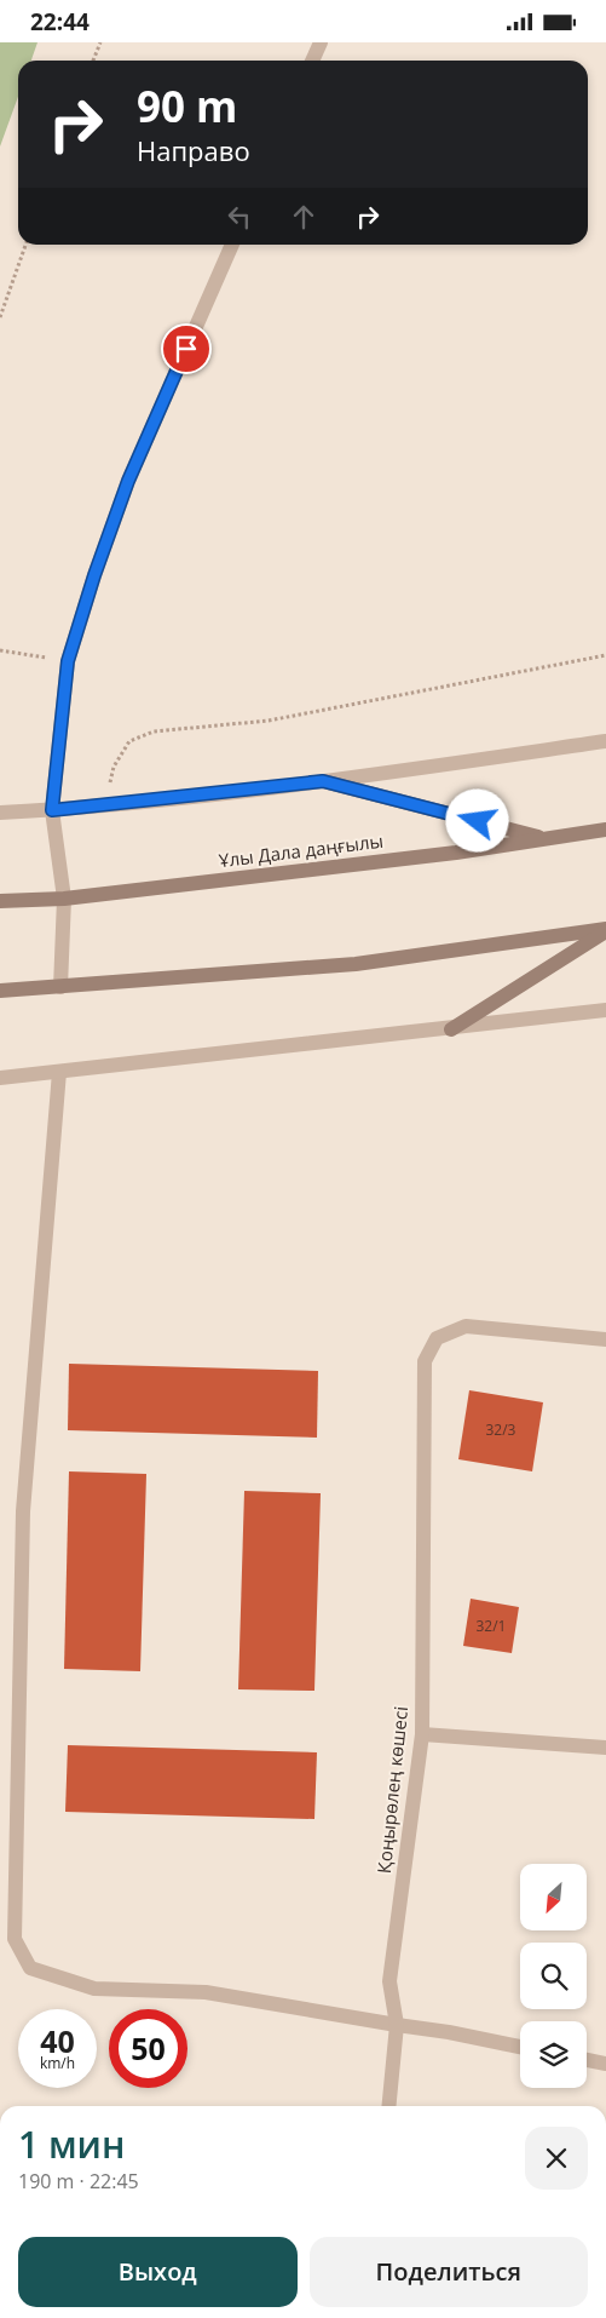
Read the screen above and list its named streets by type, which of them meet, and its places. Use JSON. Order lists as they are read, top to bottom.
{
  "streets": {
    "main road": ["Ұлы Дала даңғылы"],
    "street": ["Қоңырөлең көшесі"]
  },
  "house_numbers": ["32/3", "32/1"],
  "north": "bottom left",
  "page": {
    "status": "22:44",
    "turn": ["90 m", "Направо"],
    "speed": "40 km/h",
    "limit": "50",
    "heading": ["1 мин", "190 m · 22:45"],
    "buttons": ["Выход", "Поделиться"]
  }
}
